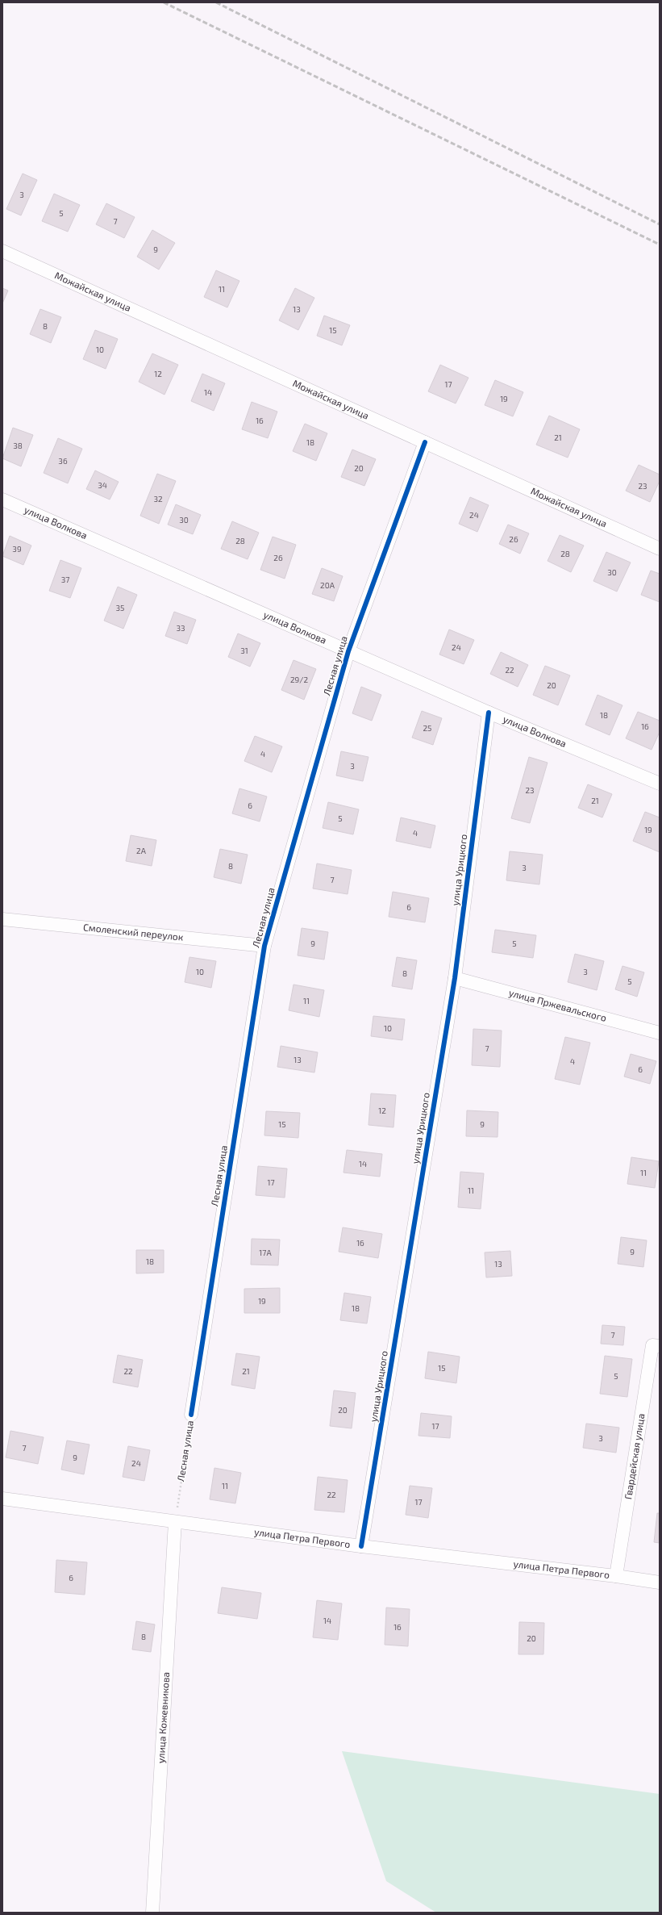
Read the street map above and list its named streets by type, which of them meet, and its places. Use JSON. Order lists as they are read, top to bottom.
{
  "streets": {
    "street": [
      "Можайская улица",
      "улица Волкова",
      "Лесная улица",
      "улица Урицкого",
      "Смоленский переулок",
      "улица Пржевальского",
      "Гвардейская улица",
      "улица Петра Первого",
      "улица Кожевникова"
    ]
  },
  "crossings": [
    ["Можайская улица", "Лесная улица"],
    ["улица Волкова", "Лесная улица"],
    ["улица Волкова", "улица Урицкого"],
    ["Лесная улица", "Смоленский переулок"],
    ["Лесная улица", "улица Петра Первого"],
    ["Лесная улица", "улица Кожевникова"],
    ["улица Урицкого", "улица Пржевальского"],
    ["улица Урицкого", "улица Петра Первого"],
    ["Гвардейская улица", "улица Петра Первого"],
    ["улица Петра Первого", "улица Кожевникова"]
  ],
  "house_numbers": [
    "3",
    "5",
    "7",
    "9",
    "11",
    "13",
    "8",
    "15",
    "10",
    "12",
    "17",
    "14",
    "19",
    "16",
    "21",
    "18",
    "38",
    "36",
    "20",
    "34",
    "23",
    "32",
    "24",
    "30",
    "26",
    "28",
    "39",
    "28",
    "26",
    "30",
    "37",
    "20А",
    "35",
    "33",
    "24",
    "31",
    "22",
    "29/2",
    "20",
    "18",
    "16",
    "25",
    "4",
    "3",
    "23",
    "21",
    "6",
    "5",
    "19",
    "4",
    "2А",
    "8",
    "3",
    "7",
    "6",
    "9",
    "5",
    "10",
    "3",
    "8",
    "5",
    "11",
    "10",
    "7",
    "13",
    "4",
    "6",
    "12",
    "15",
    "9",
    "14",
    "11",
    "17",
    "11",
    "16",
    "9",
    "17А",
    "18",
    "13",
    "19",
    "18",
    "7",
    "15",
    "22",
    "21",
    "5",
    "20",
    "17",
    "3",
    "7",
    "9",
    "24",
    "11",
    "22",
    "17",
    "6",
    "14",
    "16",
    "8",
    "20"
  ]
}
